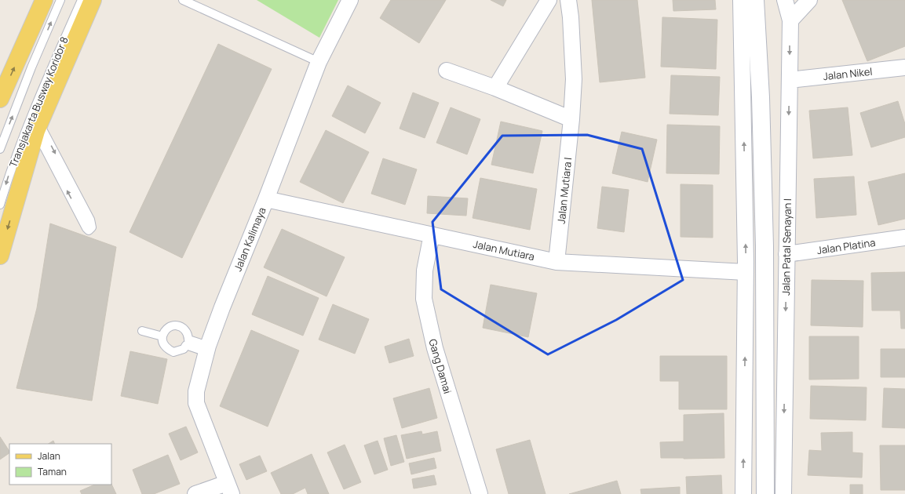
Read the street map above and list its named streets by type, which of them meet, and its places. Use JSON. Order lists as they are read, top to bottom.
{
  "streets": {
    "main road": ["Jalan Patal Senayan I"],
    "street": [
      "Jalan Nikel",
      "Jalan Mutiara I",
      "Jalan Kalimaya",
      "Jalan Platina",
      "Jalan Mutiara",
      "Gang Damai"
    ],
    "lane": ["Transjakarta Busway Koridor 8"]
  },
  "crossings": [
    ["Jalan Nikel", "Jalan Patal Senayan I"],
    ["Jalan Mutiara I", "Jalan Mutiara"],
    ["Jalan Kalimaya", "Jalan Mutiara"],
    ["Jalan Platina", "Jalan Patal Senayan I"],
    ["Jalan Patal Senayan I", "Jalan Mutiara"],
    ["Jalan Mutiara", "Gang Damai"]
  ],
  "legend": ["Jalan", "Taman"]
}
